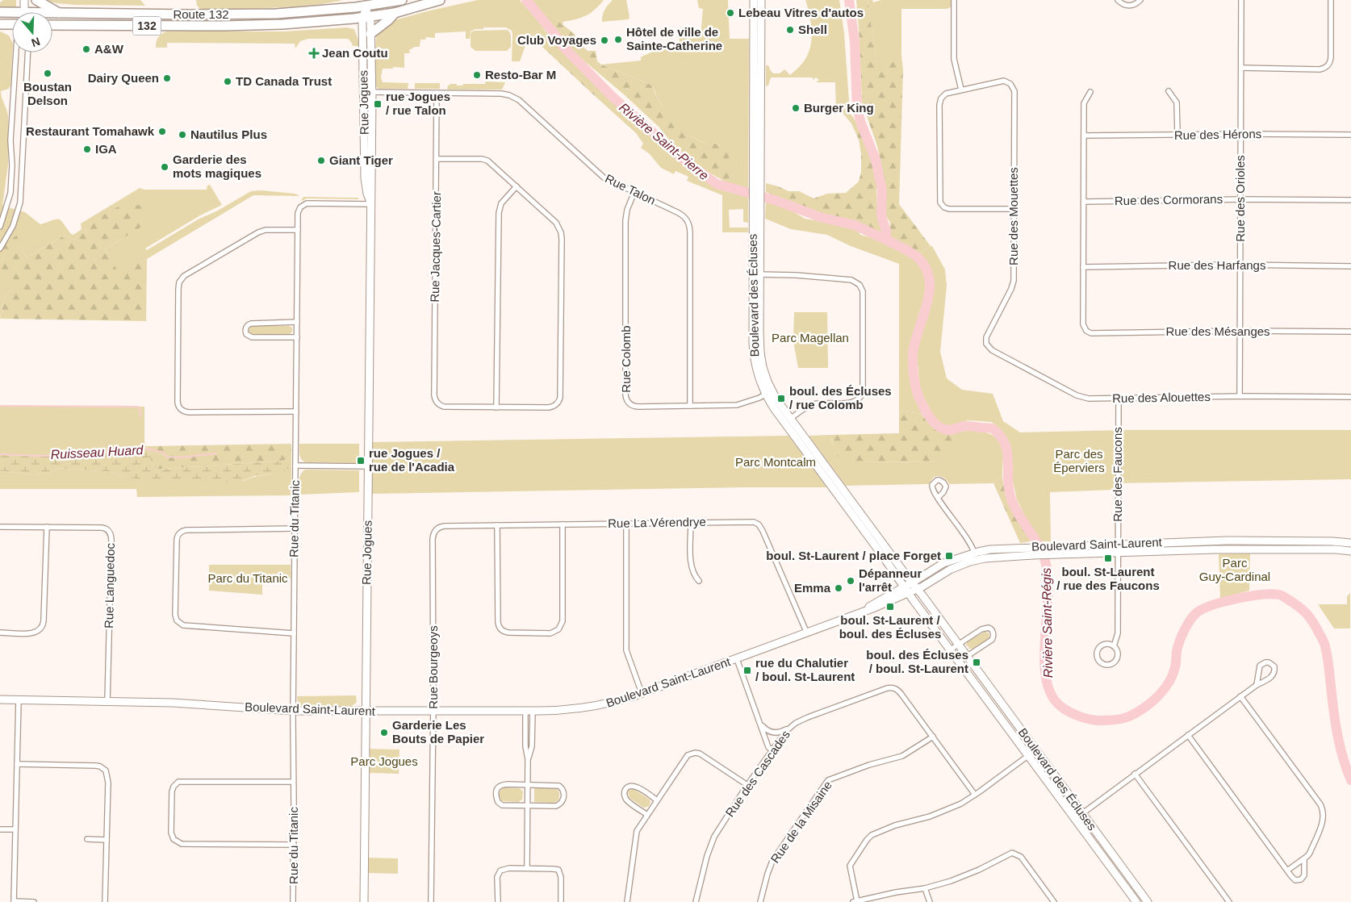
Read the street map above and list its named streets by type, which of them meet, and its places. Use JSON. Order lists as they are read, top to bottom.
{
  "streets": {
    "highway": ["Route 132", "132"],
    "street": [
      "Rue Jogues",
      "Rue des Hérons",
      "Rue Talon",
      "Rue des Orioles",
      "Rue des Cormorans",
      "Rue des Mouettes",
      "Rue Jacques-Cartier",
      "Rue des Harfangs",
      "Boulevard des Écluses",
      "Rue des Mésanges",
      "Rue Colomb",
      "Rue des Alouettes",
      "Rue des Faucons",
      "Rue du Titanic",
      "Rue La Vérendrye",
      "Boulevard Saint-Laurent",
      "Rue Languedoc",
      "Rue Bourgeoys",
      "Rue des Cascades",
      "Rue de la Misaine"
    ]
  },
  "crossings": [
    ["Route 132", "Rue Jogues"],
    ["Rue Jogues", "Rue Talon"],
    ["Rue Jogues", "Rue du Titanic"],
    ["Rue Jogues", "Boulevard Saint-Laurent"],
    ["Rue des Hérons", "Rue des Orioles"],
    ["Rue Talon", "Rue Jacques-Cartier"],
    ["Rue Talon", "Rue Colomb"],
    ["Rue des Orioles", "Rue des Cormorans"],
    ["Rue des Orioles", "Rue des Harfangs"],
    ["Rue des Orioles", "Rue des Mésanges"],
    ["Rue des Orioles", "Rue des Alouettes"],
    ["Rue des Mouettes", "Rue des Alouettes"],
    ["Rue des Harfangs", "Rue des Mésanges"],
    ["Boulevard des Écluses", "Rue Colomb"],
    ["Boulevard des Écluses", "Boulevard Saint-Laurent"],
    ["Rue des Alouettes", "Rue des Faucons"],
    ["Rue des Faucons", "Boulevard Saint-Laurent"],
    ["Rue du Titanic", "Boulevard Saint-Laurent"],
    ["Rue La Vérendrye", "Boulevard Saint-Laurent"],
    ["Rue La Vérendrye", "Rue Bourgeoys"],
    ["Boulevard Saint-Laurent", "Rue Languedoc"],
    ["Boulevard Saint-Laurent", "Rue Bourgeoys"],
    ["Rue des Cascades", "Rue de la Misaine"]
  ],
  "water": ["Rivière Saint-Pierre", "Ruisseau Huard", "Rivière Saint-Régis"],
  "parks": [
    "Parc Magellan",
    "Parc des Éperviers",
    "Parc Montcalm",
    "Parc Guy-Cardinal",
    "Parc du Titanic",
    "Parc Jogues"
  ],
  "places": {
    "other": [
      "Lebeau Vitres d'autos",
      "Shell",
      "Hôtel de ville de Sainte-Catherine",
      "Club Voyages",
      "A&W",
      "Boustan Delson",
      "Resto-Bar M",
      "Dairy Queen",
      "TD Canada Trust",
      "Burger King",
      "Restaurant Tomahawk",
      "Nautilus Plus",
      "IGA",
      "Giant Tiger",
      "Garderie des mots magiques",
      "Dépanneur l'arrêt",
      "Emma",
      "Garderie Les Bouts de Papier"
    ],
    "health": ["Jean Coutu"],
    "transit": [
      "rue Jogues / rue Talon",
      "boul. des Écluses / rue Colomb",
      "rue Jogues / rue de l'Acadia",
      "boul. St-Laurent / place Forget",
      "boul. St-Laurent / rue des Faucons",
      "boul. St-Laurent / boul. des Écluses",
      "boul. des Écluses / boul. St-Laurent",
      "rue du Chalutier / boul. St-Laurent"
    ]
  },
  "north": "bottom"
}
